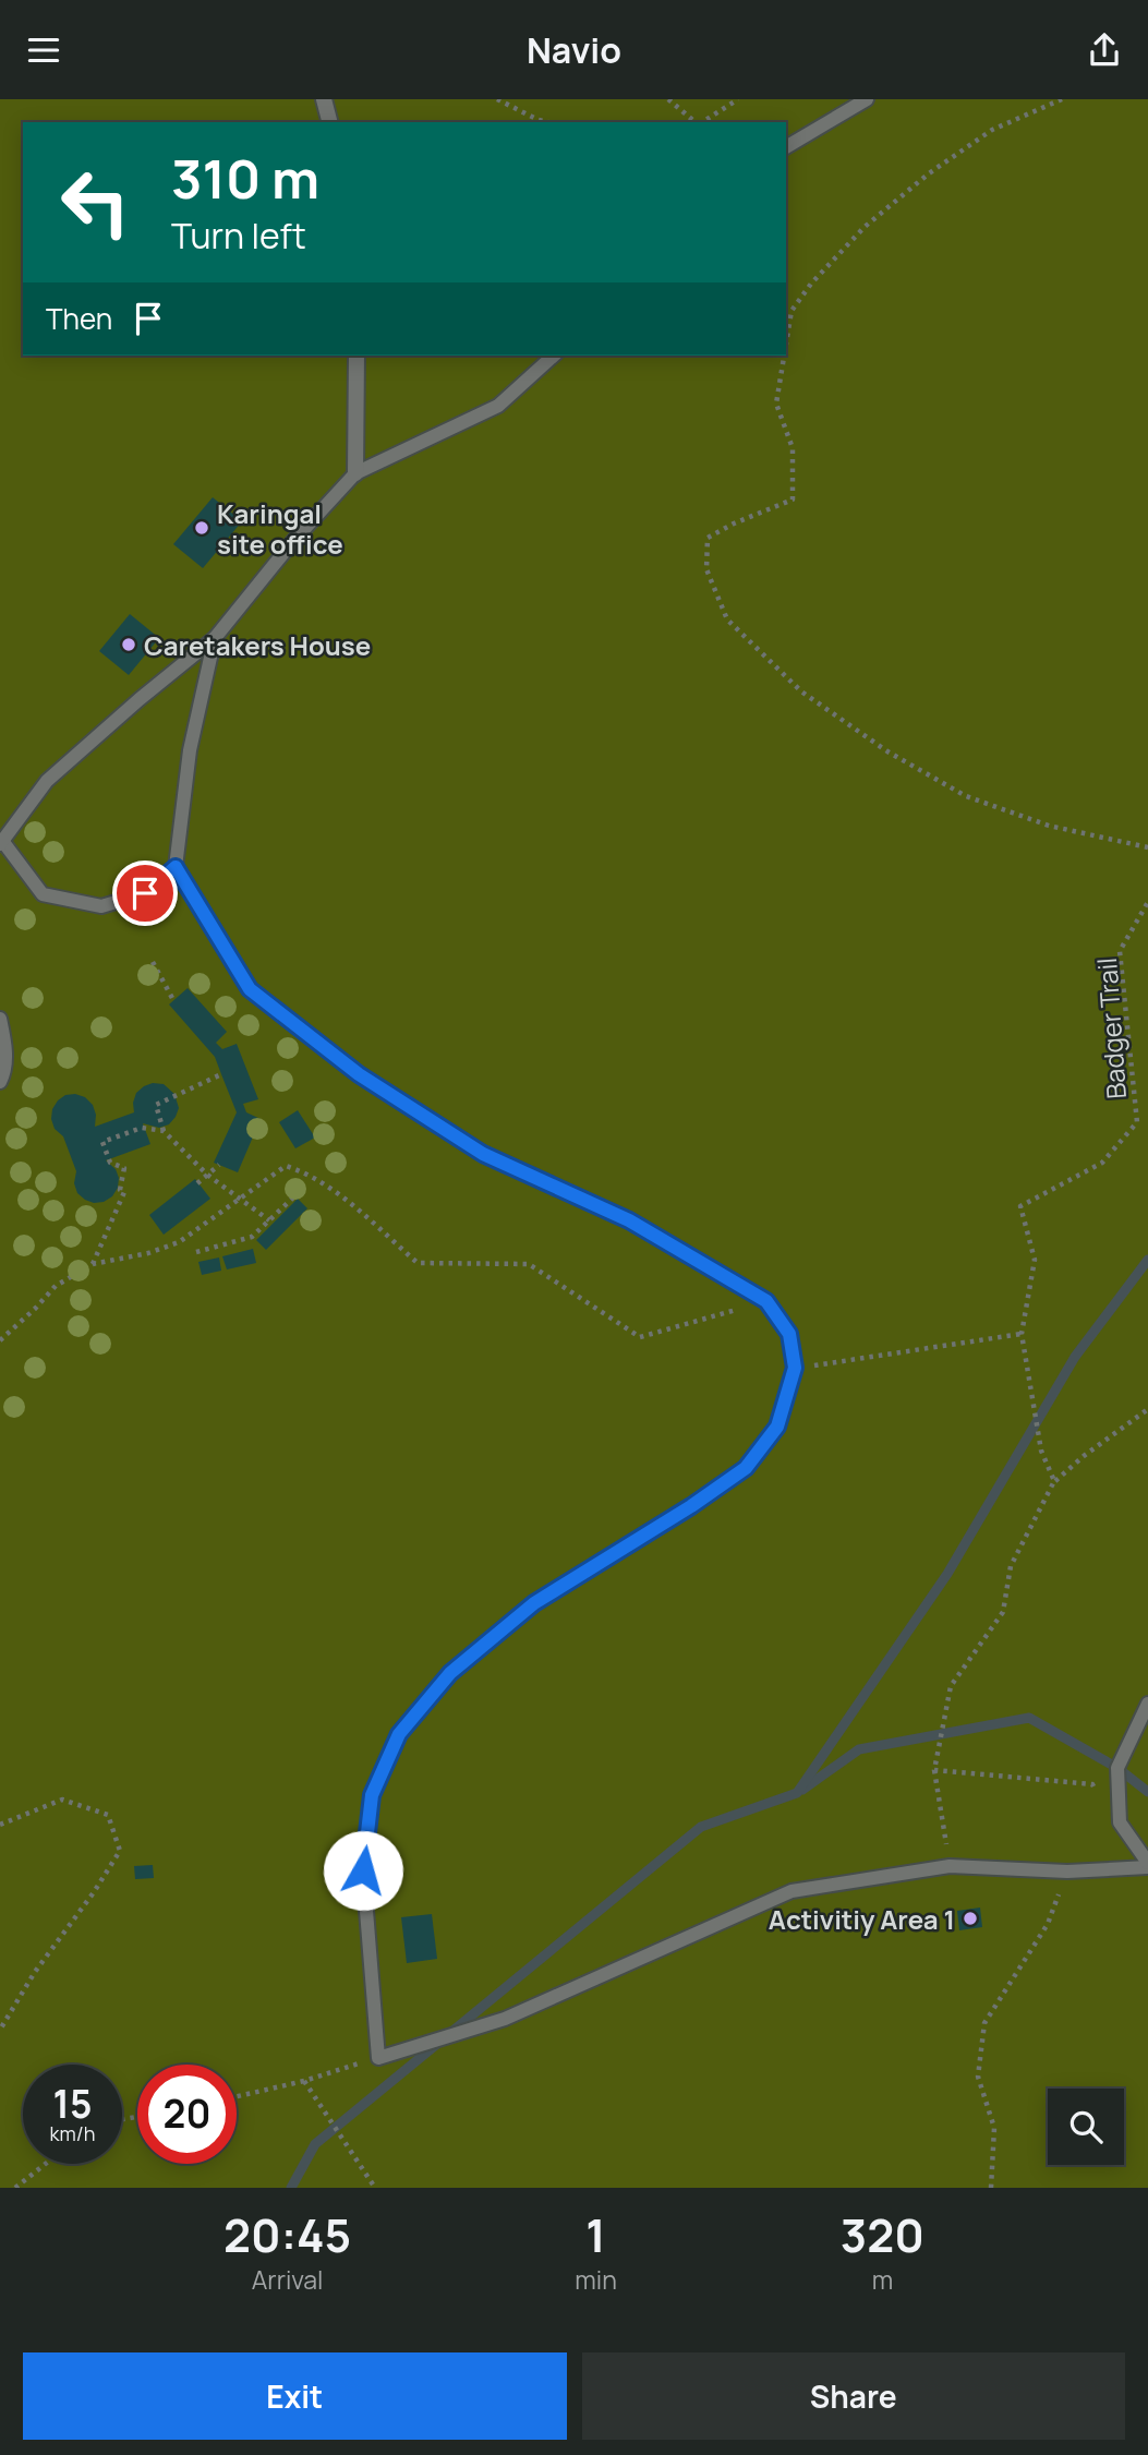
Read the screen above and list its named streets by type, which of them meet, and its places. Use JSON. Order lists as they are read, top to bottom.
{
  "streets": {
    "path": ["Badger Trail"]
  },
  "places": ["Karingal site office", "Caretakers House", "Activitiy Area 1"],
  "page": {
    "header": "Navio",
    "turn": ["310 m", "Turn left"],
    "then": "Then",
    "speed": "15 km/h",
    "limit": "20",
    "eta": [
      "20:45",
      "Arrival",
      "1",
      "min",
      "320",
      "m"
    ],
    "buttons": ["Exit", "Share"]
  }
}
